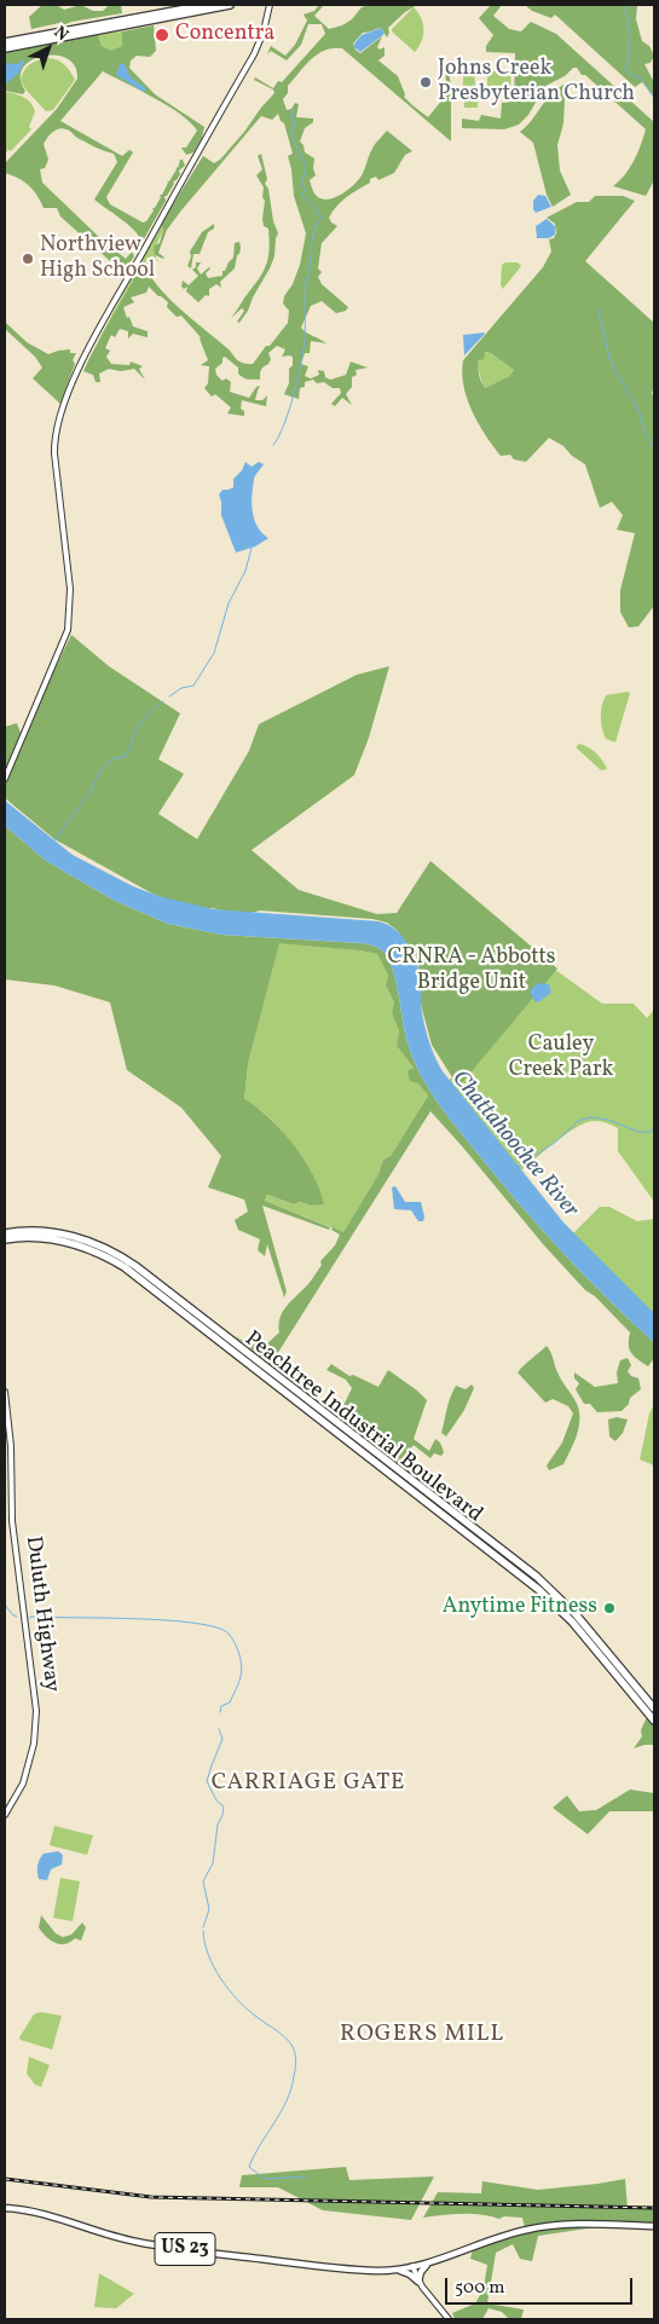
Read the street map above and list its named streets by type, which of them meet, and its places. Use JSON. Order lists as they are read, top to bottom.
{
  "streets": {
    "highway": ["Peachtree Industrial Boulevard"],
    "main road": ["Duluth Highway", "US 23"]
  },
  "districts": ["CARRIAGE GATE", "ROGERS MILL"],
  "water": ["Chattahoochee River"],
  "parks": ["CRNRA - Abbotts Bridge Unit", "Cauley Creek Park"],
  "places": [
    "Concentra",
    "Johns Creek Presbyterian Church",
    "Northview High School",
    "Anytime Fitness"
  ],
  "scale_bar": "500 m",
  "north": "top right"
}
